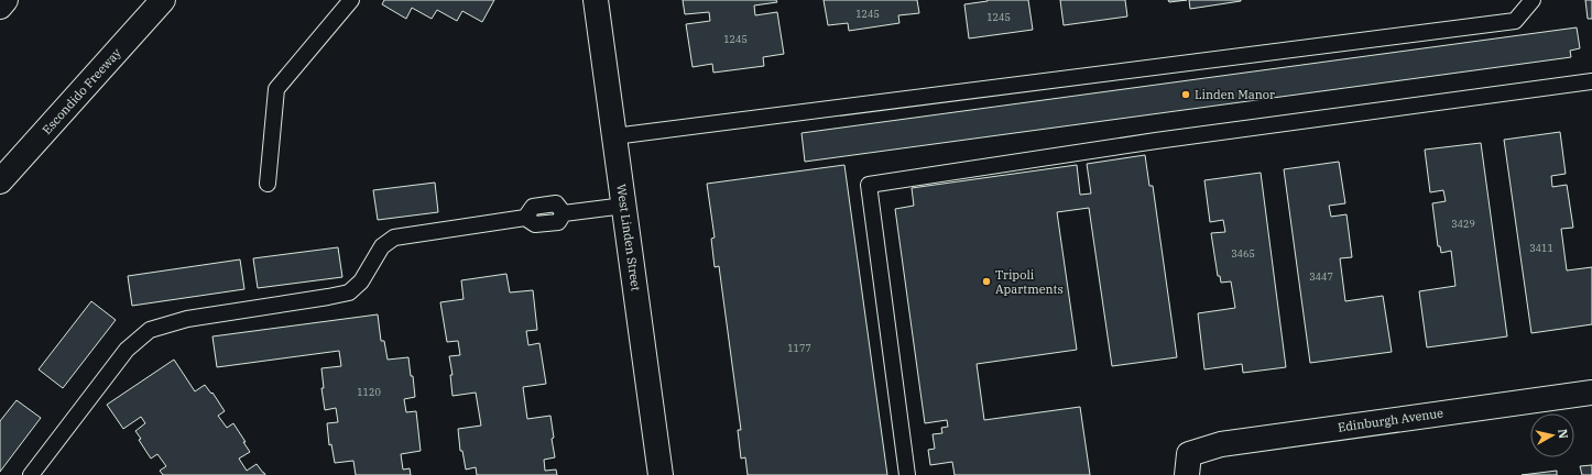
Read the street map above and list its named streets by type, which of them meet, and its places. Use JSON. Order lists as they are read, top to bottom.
{
  "streets": {
    "main road": ["Escondido Freeway", "West Linden Street", "Edinburgh Avenue"]
  },
  "places": ["Linden Manor", "Tripoli Apartments"],
  "house_numbers": [
    "1245",
    "1245",
    "1245",
    "3429",
    "3411",
    "3465",
    "3447",
    "1177",
    "1120"
  ],
  "north": "right"
}
